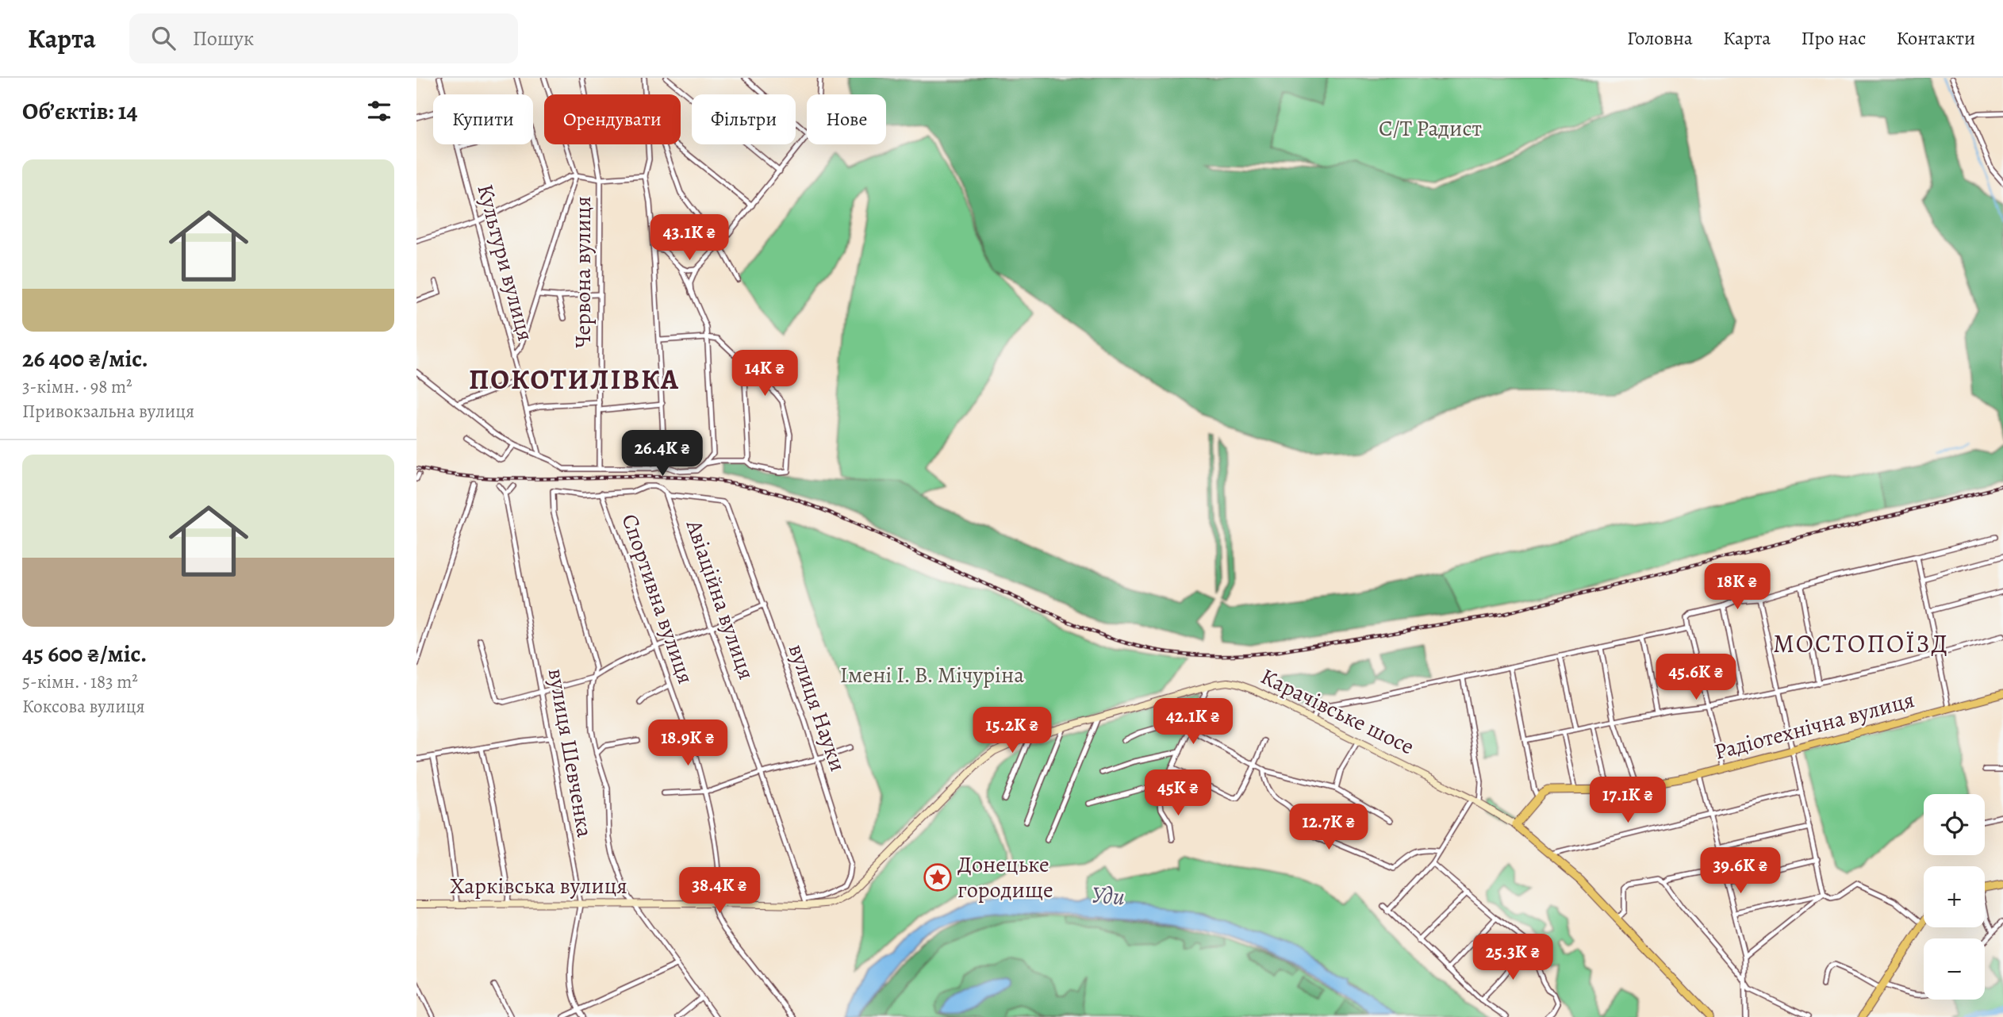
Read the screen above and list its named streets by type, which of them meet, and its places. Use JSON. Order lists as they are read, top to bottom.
{
  "streets": {
    "main road": ["Карачівське шосе", "Радіотехнічна вулиця", "Харківська вулиця"],
    "street": [
      "Культури вулиця",
      "Червона вулиця",
      "Спортивна вулиця",
      "Авіаційна вулиця",
      "вулиця Науки",
      "вулиця Шевченка"
    ]
  },
  "crossings": [
    ["Спортивна вулиця", "Харківська вулиця"],
    ["Авіаційна вулиця", "вулиця Науки"],
    ["Авіаційна вулиця", "Харківська вулиця"],
    ["вулиця Науки", "Харківська вулиця"],
    ["Карачівське шосе", "Харківська вулиця"],
    ["вулиця Шевченка", "Харківська вулиця"]
  ],
  "districts": ["ПОКОТИЛІВКА", "МОСТОПОЇЗД"],
  "water": ["Уди"],
  "parks": ["С/Т Радист", "Імені І. В. Мічуріна"],
  "places": {
    "place": ["Донецьке городище"]
  },
  "page": {
    "header": "Карта",
    "search": "Пошук",
    "nav": [
      "Головна",
      "Карта",
      "Про нас",
      "Контакти"
    ],
    "heading": "Об’єктів: 14",
    "chip": [
      "Купити",
      "Орендувати",
      "Фільтри",
      "Нове"
    ],
    "list": [
      {
        "name": "26 400 ₴/міс.",
        "note": "3-кімн. · 98 m² · Привокзальна вулиця"
      },
      {
        "name": "45 600 ₴/міс.",
        "note": "5-кімн. · 183 m² · Коксова вулиця"
      }
    ],
    "price": [
      "43.1K ₴",
      "14K ₴",
      "26.4K ₴",
      "18K ₴",
      "45.6K ₴",
      "42.1K ₴",
      "15.2K ₴",
      "18.9K ₴",
      "45K ₴",
      "17.1K ₴",
      "12.7K ₴",
      "39.6K ₴",
      "38.4K ₴",
      "25.3K ₴"
    ],
    "map_buttons": ["+", "−"]
  }
}
